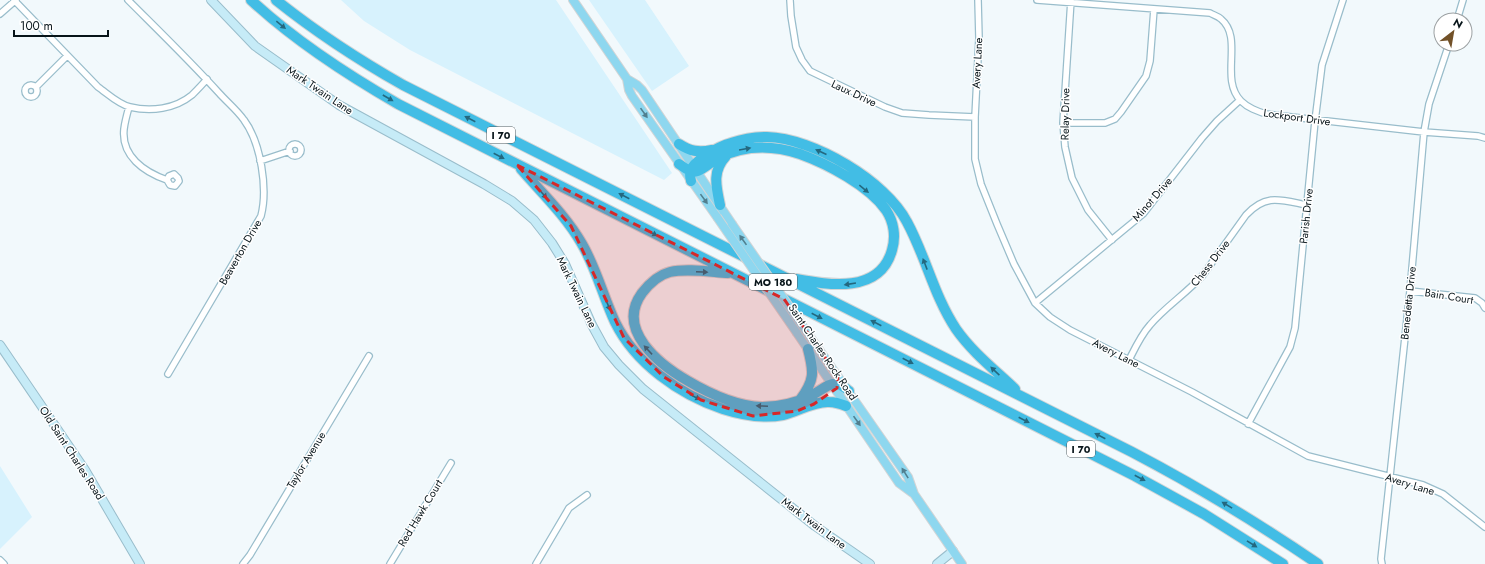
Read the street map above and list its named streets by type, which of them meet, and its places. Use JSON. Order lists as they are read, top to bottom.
{
  "streets": {
    "highway": ["I 70"],
    "main road": ["MO 180", "Saint Charles Rock Road"],
    "street": [
      "Avery Lane",
      "Mark Twain Lane",
      "Laux Drive",
      "Relay Drive",
      "Lockport Drive",
      "Minot Drive",
      "Parish Drive",
      "Beaverton Drive",
      "Chess Drive",
      "Bain Court",
      "Benedetta Drive",
      "Old Saint Charles Road",
      "Taylor Avenue",
      "Red Hawk Court"
    ]
  },
  "crossings": [
    ["Avery Lane", "Laux Drive"],
    ["Avery Lane", "Minot Drive"],
    ["Avery Lane", "Parish Drive"],
    ["Avery Lane", "Chess Drive"],
    ["Avery Lane", "Benedetta Drive"],
    ["Relay Drive", "Minot Drive"],
    ["Lockport Drive", "Minot Drive"],
    ["Lockport Drive", "Parish Drive"],
    ["Lockport Drive", "Benedetta Drive"],
    ["Parish Drive", "Chess Drive"],
    ["Bain Court", "Benedetta Drive"]
  ],
  "scale_bar": "100 m",
  "north": "top right"
}
